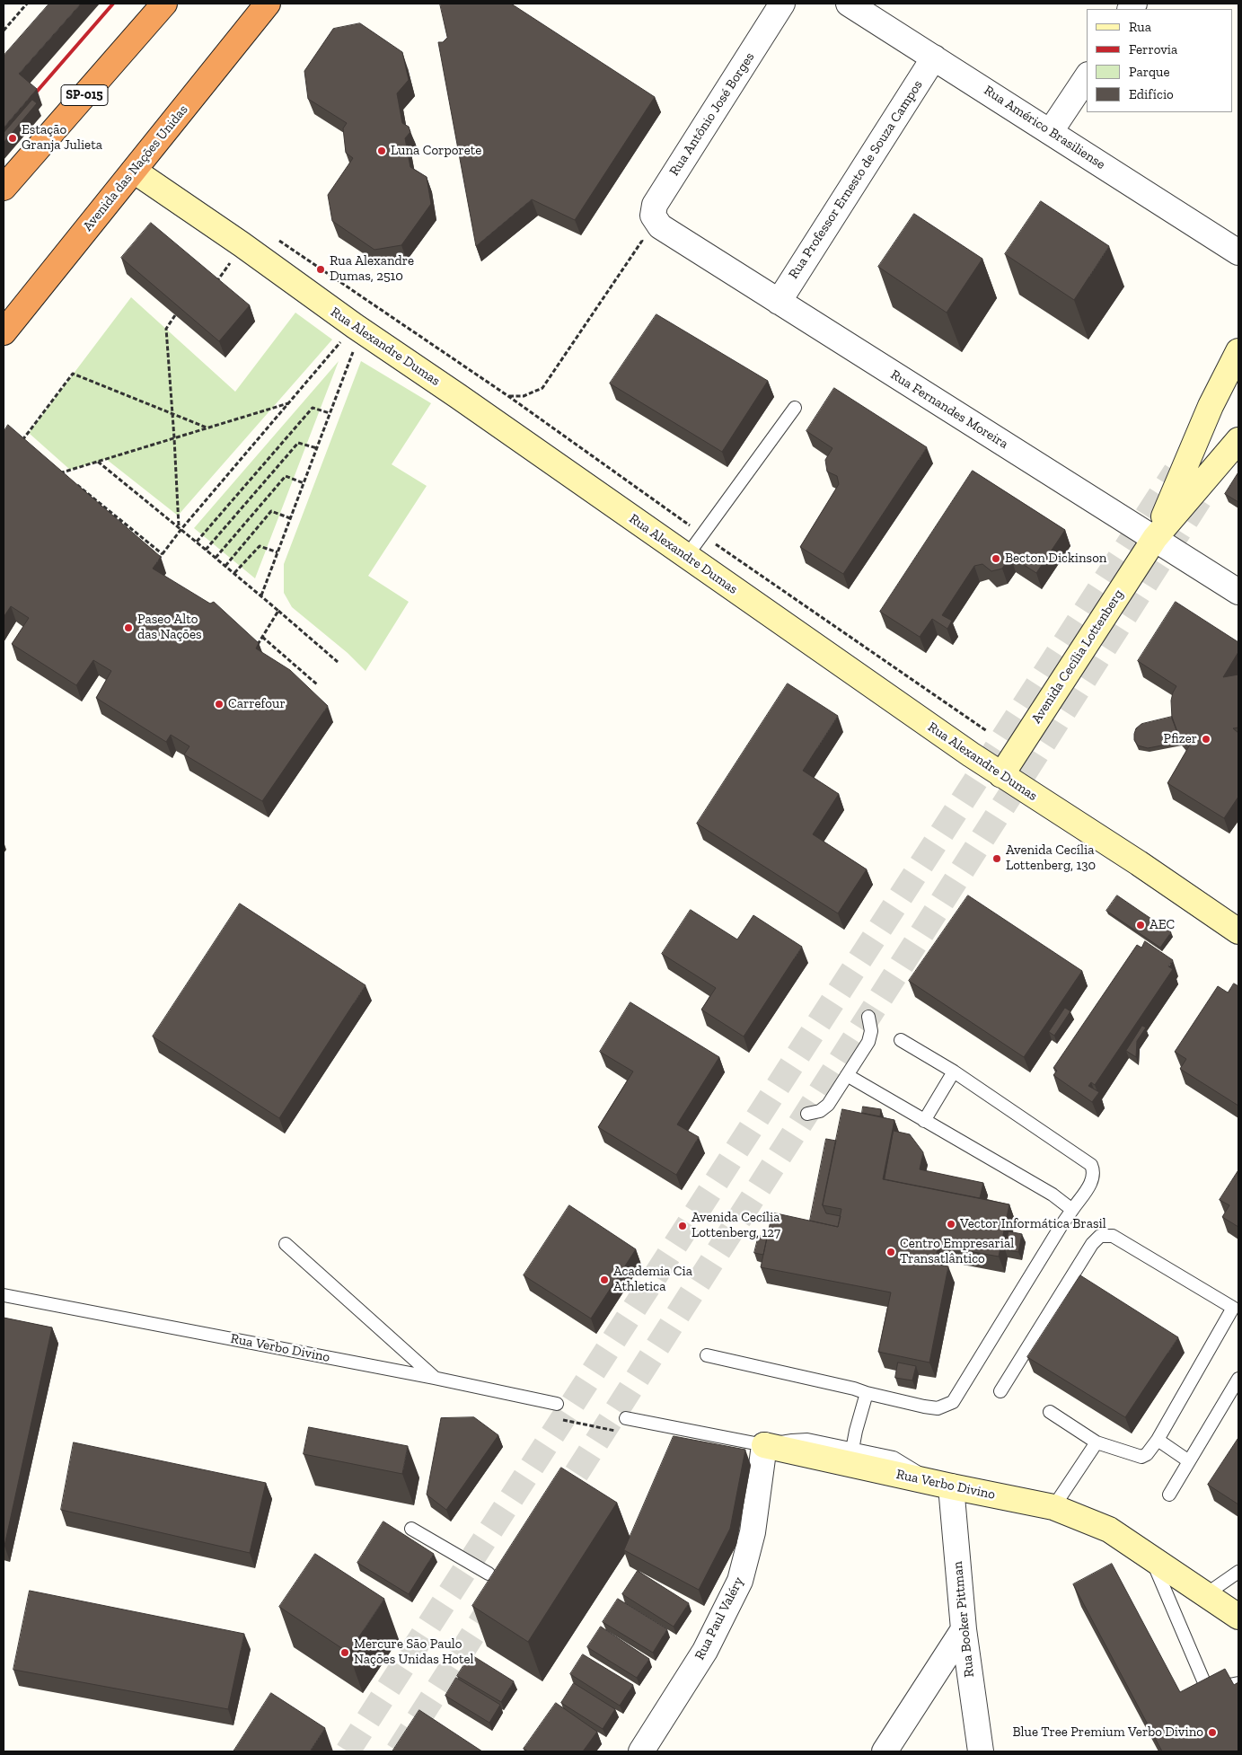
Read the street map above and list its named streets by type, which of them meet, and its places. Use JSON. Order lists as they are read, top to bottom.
{
  "streets": {
    "highway": ["SP-015", "Avenida das Nações Unidas"],
    "street": [
      "Rua Antônio José Borges",
      "Rua Américo Brasiliense",
      "Rua Professor Ernesto de Souza Campos",
      "Rua Alexandre Dumas",
      "Rua Fernandes Moreira",
      "Avenida Cecília Lottenberg",
      "Rua Verbo Divino",
      "Rua Paul Valéry",
      "Rua Booker Pittman"
    ]
  },
  "crossings": [
    ["Rua Antônio José Borges", "Rua Fernandes Moreira"],
    ["Rua Américo Brasiliense", "Rua Professor Ernesto de Souza Campos"],
    ["Avenida das Nações Unidas", "Rua Alexandre Dumas"],
    ["Rua Professor Ernesto de Souza Campos", "Rua Fernandes Moreira"],
    ["Rua Alexandre Dumas", "Avenida Cecília Lottenberg"],
    ["Rua Fernandes Moreira", "Avenida Cecília Lottenberg"],
    ["Rua Verbo Divino", "Rua Paul Valéry"],
    ["Rua Verbo Divino", "Rua Booker Pittman"]
  ],
  "places": [
    "Estação Granja Julieta",
    "Luna Corporete",
    "Rua Alexandre Dumas, 2510",
    "Becton Dickinson",
    "Paseo Alto das Nações",
    "Carrefour",
    "Pfizer",
    "Avenida Cecília Lottenberg, 130",
    "AEC",
    "Vector Informática Brasil",
    "Avenida Cecília Lottenberg, 127",
    "Centro Empresarial Transatlântico",
    "Academia Cia Athletica",
    "Mercure São Paulo Nações Unidas Hotel",
    "Blue Tree Premium Verbo Divino"
  ],
  "legend": [
    "Rua",
    "Ferrovia",
    "Parque",
    "Edifício"
  ]
}
